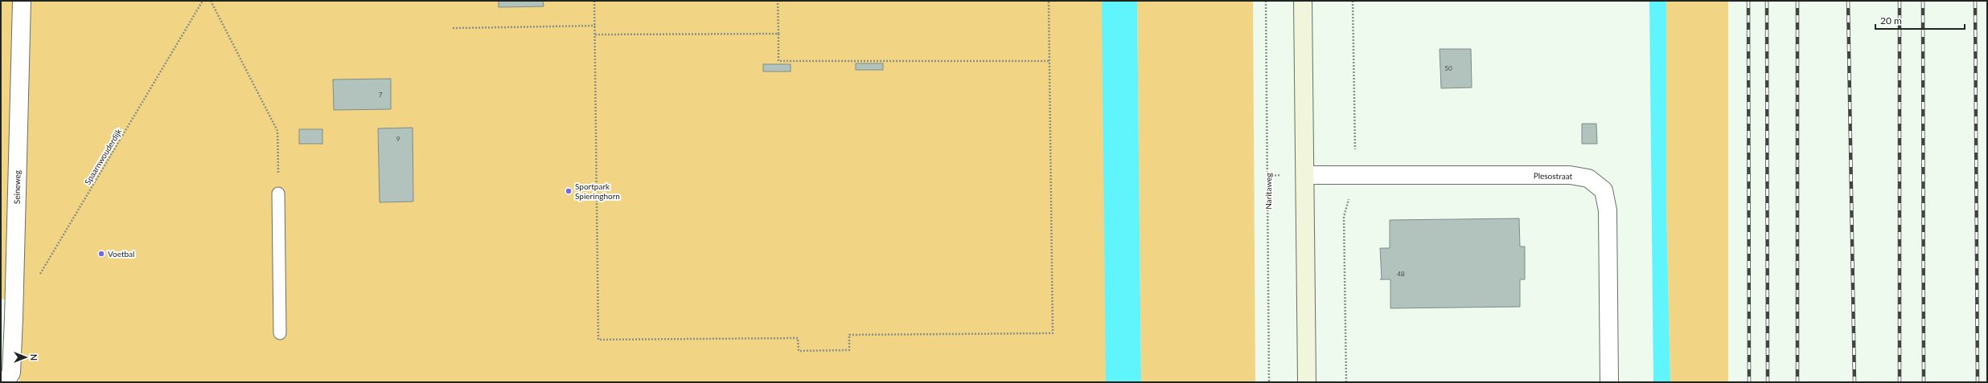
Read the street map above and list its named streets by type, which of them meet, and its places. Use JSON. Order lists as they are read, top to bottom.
{
  "streets": {
    "street": ["Plesostraat", "Seineweg"],
    "path": ["Spaarnwouderdijk", "Naritaweg"]
  },
  "places": ["Sportpark Spieringhorn", "Voetbal"],
  "house_numbers": [
    "50",
    "7",
    "9",
    "48"
  ],
  "scale_bar": "20 m",
  "north": "right"
}
